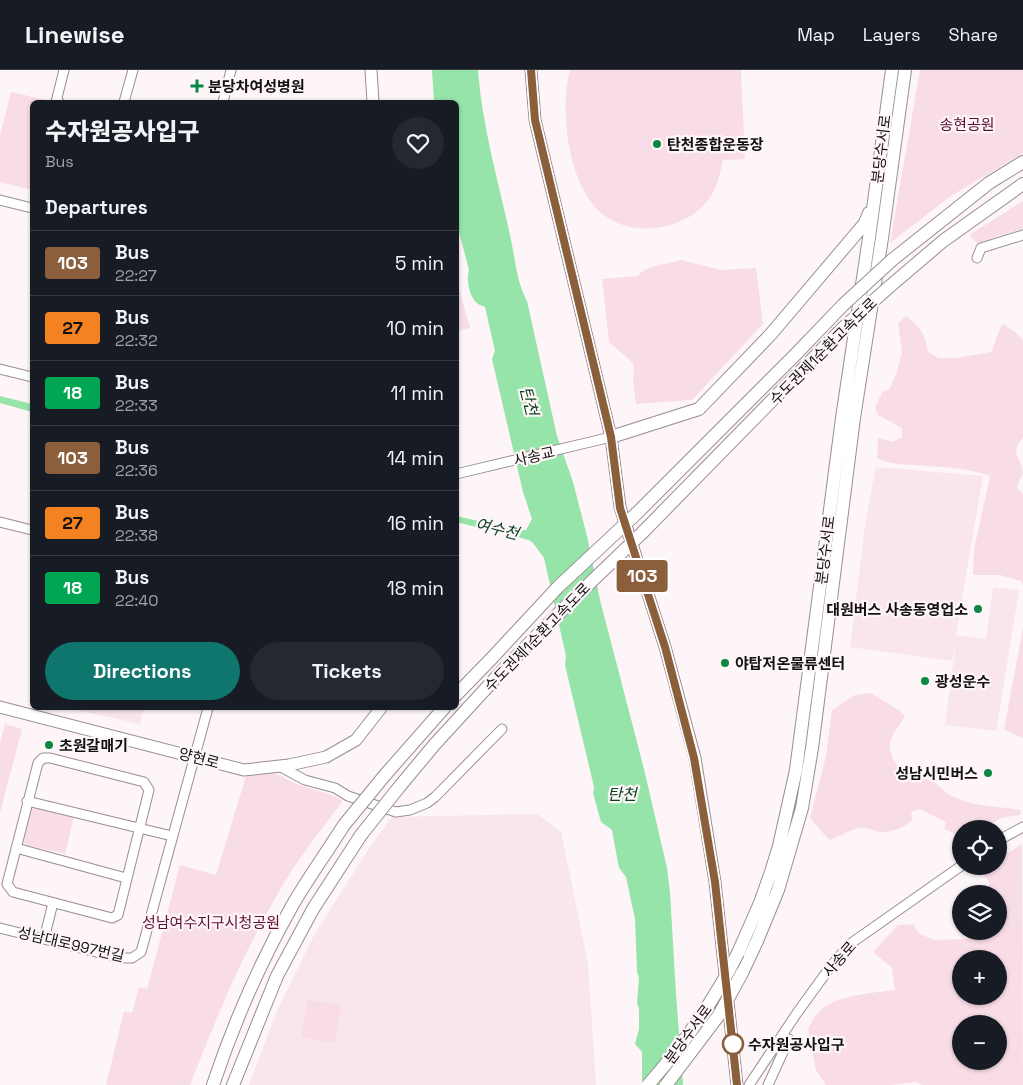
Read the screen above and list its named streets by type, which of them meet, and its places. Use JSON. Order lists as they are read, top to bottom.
{
  "streets": {
    "highway": ["분당수서로", "수도권제1순환고속도로"],
    "main road": ["양현로"],
    "street": ["사송교", "성남대로997번길", "사송로"]
  },
  "crossings": [
    ["양현로", "성남대로997번길"]
  ],
  "water": ["탄천", "여수천"],
  "parks": ["송현공원", "성남여수지구시청공원"],
  "places": {
    "health": ["분당차여성병원"],
    "other": [
      "탄천종합운동장",
      "대원버스 사송동영업소",
      "야탑저온물류센터",
      "광성운수",
      "초원갈매기",
      "성남시민버스",
      "수자원공사입구"
    ]
  },
  "lines": ["bus line 103"],
  "page": {
    "header": "Linewise",
    "nav": ["Map", "Layers", "Share"],
    "on_map": "103",
    "heading": [
      ["수자원공사입구", "Bus"],
      "Departures"
    ],
    "list": [
      {
        "mark": "103",
        "name": "Bus",
        "note": "22:27",
        "value": "5 min"
      },
      {
        "mark": "27",
        "name": "Bus",
        "note": "22:32",
        "value": "10 min"
      },
      {
        "mark": "18",
        "name": "Bus",
        "note": "22:33",
        "value": "11 min"
      },
      {
        "mark": "103",
        "name": "Bus",
        "note": "22:36",
        "value": "14 min"
      },
      {
        "mark": "27",
        "name": "Bus",
        "note": "22:38",
        "value": "16 min"
      },
      {
        "mark": "18",
        "name": "Bus",
        "note": "22:40",
        "value": "18 min"
      }
    ],
    "buttons": ["Directions", "Tickets"],
    "map_buttons": ["+", "−"]
  }
}
